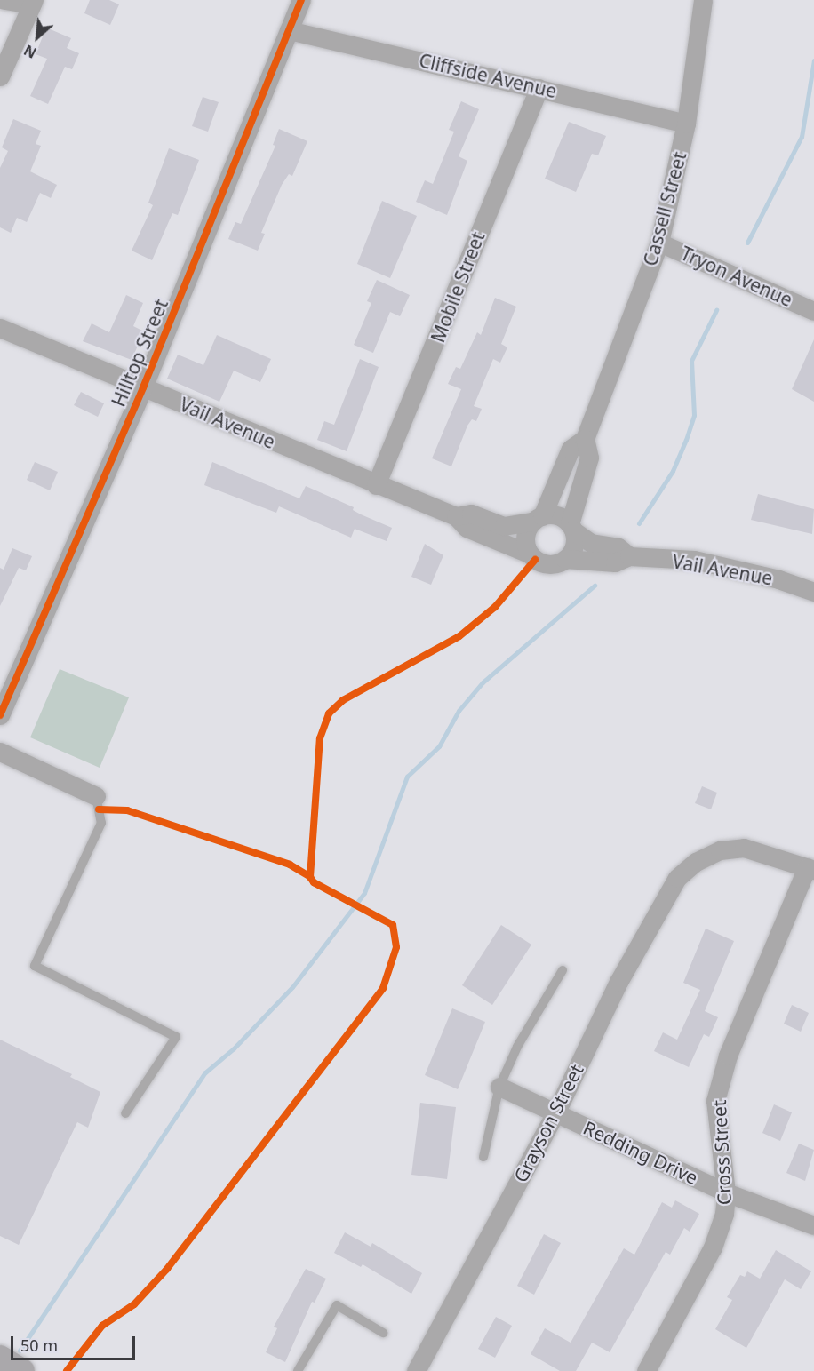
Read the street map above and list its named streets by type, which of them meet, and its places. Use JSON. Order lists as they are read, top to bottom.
{
  "streets": {
    "street": [
      "Cliffside Avenue",
      "Cassell Street",
      "Tryon Avenue",
      "Mobile Street",
      "Hilltop Street",
      "Vail Avenue",
      "Grayson Street",
      "Redding Drive",
      "Cross Street"
    ]
  },
  "crossings": [
    ["Cliffside Avenue", "Cassell Street"],
    ["Cliffside Avenue", "Mobile Street"],
    ["Cliffside Avenue", "Hilltop Street"],
    ["Cassell Street", "Tryon Avenue"],
    ["Cassell Street", "Vail Avenue"],
    ["Mobile Street", "Vail Avenue"],
    ["Hilltop Street", "Vail Avenue"],
    ["Grayson Street", "Redding Drive"],
    ["Grayson Street", "Cross Street"],
    ["Redding Drive", "Cross Street"]
  ],
  "scale_bar": "50 m",
  "north": "bottom left"
}
